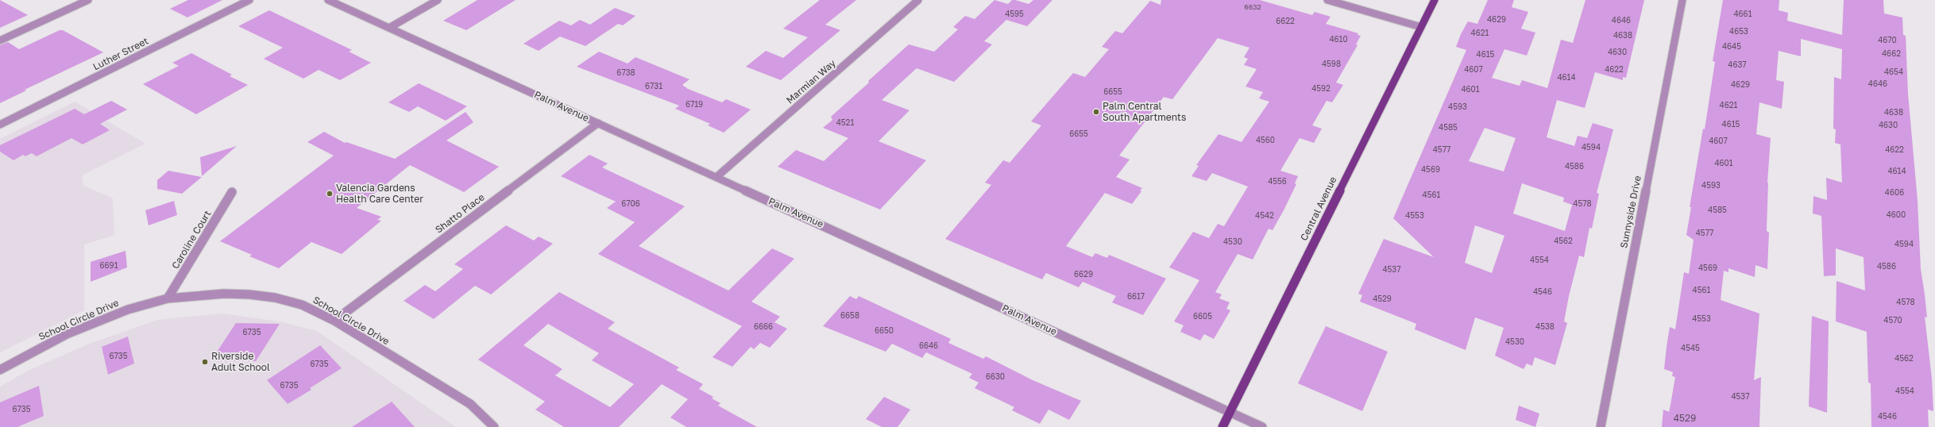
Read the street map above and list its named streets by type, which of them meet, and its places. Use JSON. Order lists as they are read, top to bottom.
{
  "streets": {
    "main road": ["Central Avenue"],
    "street": [
      "Luther Street",
      "Marmian Way",
      "Palm Avenue",
      "Sunnyside Drive",
      "Shatto Place",
      "Caroline Court",
      "School Circle Drive"
    ]
  },
  "crossings": [
    ["Marmian Way", "Palm Avenue"],
    ["Palm Avenue", "Central Avenue"],
    ["Palm Avenue", "Shatto Place"],
    ["Shatto Place", "School Circle Drive"],
    ["Caroline Court", "School Circle Drive"]
  ],
  "places": ["Palm Central South Apartments", "Valencia Gardens Health Care Center", "Riverside Adult School"],
  "house_numbers": [
    "6632",
    "4595",
    "4661",
    "4629",
    "4646",
    "6622",
    "4653",
    "4621",
    "4638",
    "4610",
    "4670",
    "4645",
    "4630",
    "4662",
    "4615",
    "4598",
    "4637",
    "4607",
    "4622",
    "4654",
    "6738",
    "4614",
    "4646",
    "4629",
    "6731",
    "4592",
    "4601",
    "6655",
    "6719",
    "4621",
    "4593",
    "4638",
    "4521",
    "4615",
    "4630",
    "4585",
    "6655",
    "4560",
    "4607",
    "4594",
    "4577",
    "4622",
    "4601",
    "4586",
    "4569",
    "4614",
    "4556",
    "4593",
    "4606",
    "4561",
    "6706",
    "4578",
    "4585",
    "4600",
    "4542",
    "4553",
    "4577",
    "4562",
    "4530",
    "4594",
    "4554",
    "6691",
    "4586",
    "4569",
    "4537",
    "6629",
    "4561",
    "4546",
    "6617",
    "4529",
    "4578",
    "6658",
    "6605",
    "4553",
    "4570",
    "6666",
    "4538",
    "6650",
    "6735",
    "4530",
    "6646",
    "4545",
    "6735",
    "4562",
    "6735",
    "6630",
    "6735",
    "4554",
    "4537",
    "6735",
    "4546",
    "4529"
  ]
}
